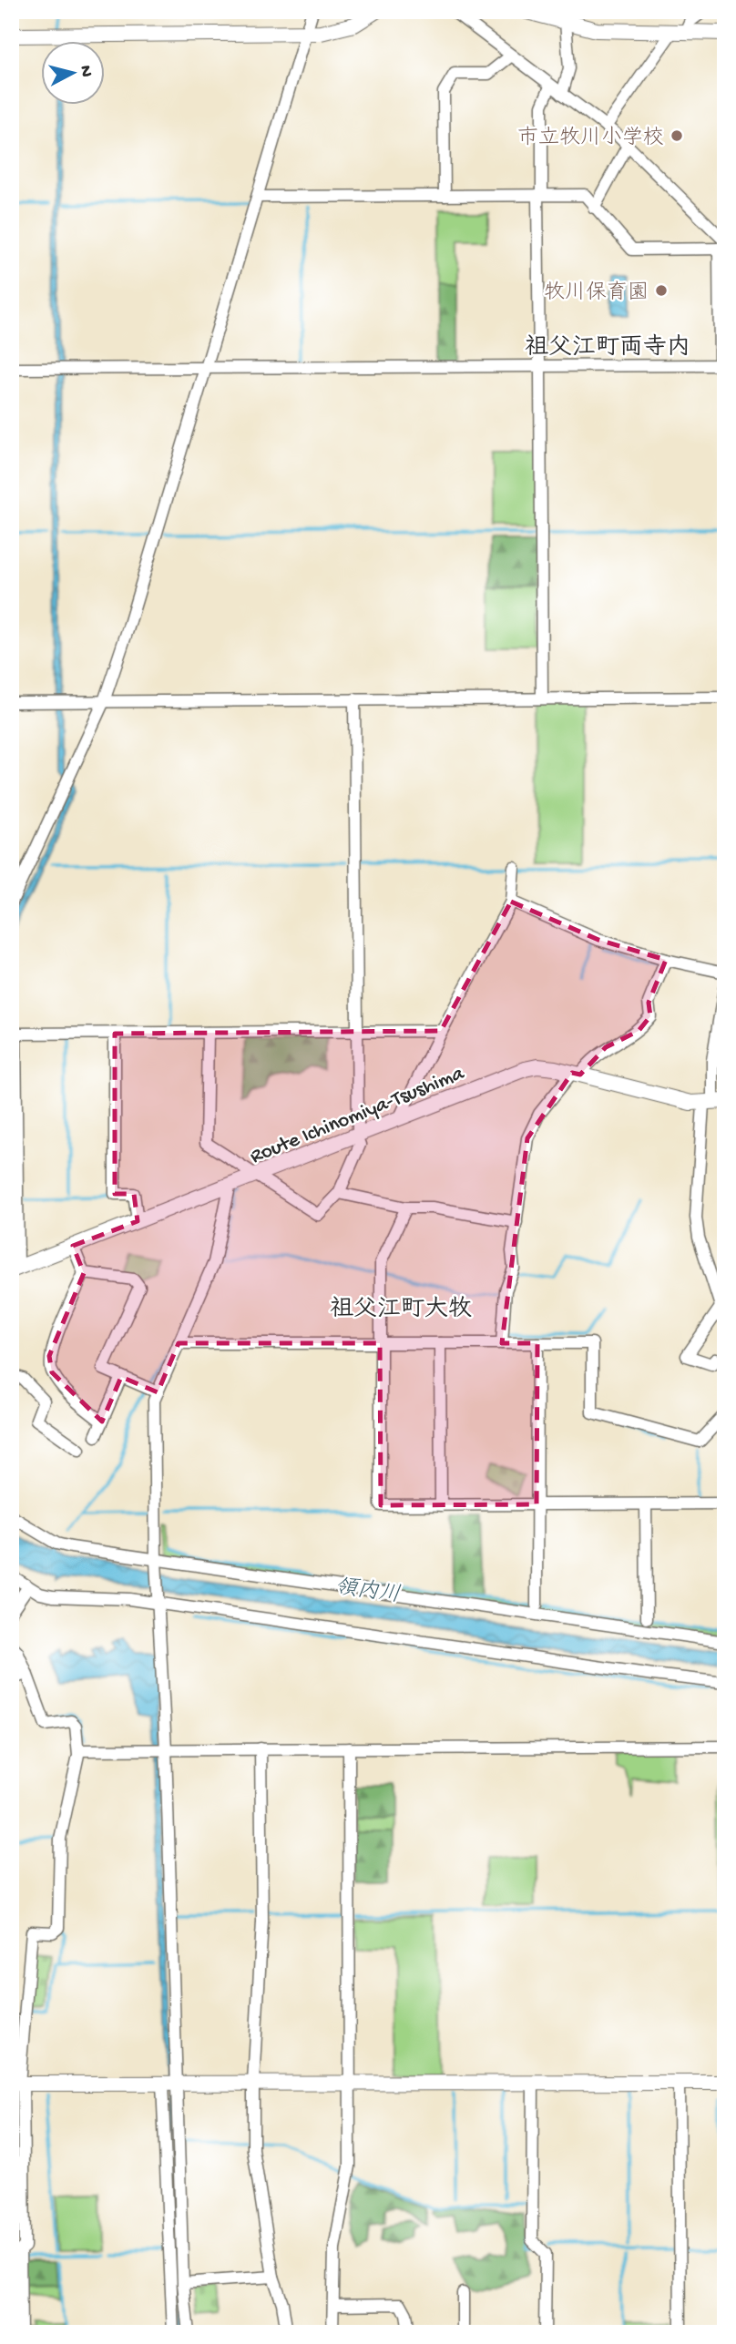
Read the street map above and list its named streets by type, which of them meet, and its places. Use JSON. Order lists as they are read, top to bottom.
{
  "streets": {
    "street": ["Route Ichinomiya-Tsushima"]
  },
  "districts": ["祖父江町両寺内", "祖父江町大牧"],
  "water": ["領内川"],
  "places": ["市立牧川小学校", "牧川保育園"],
  "north": "right"
}
